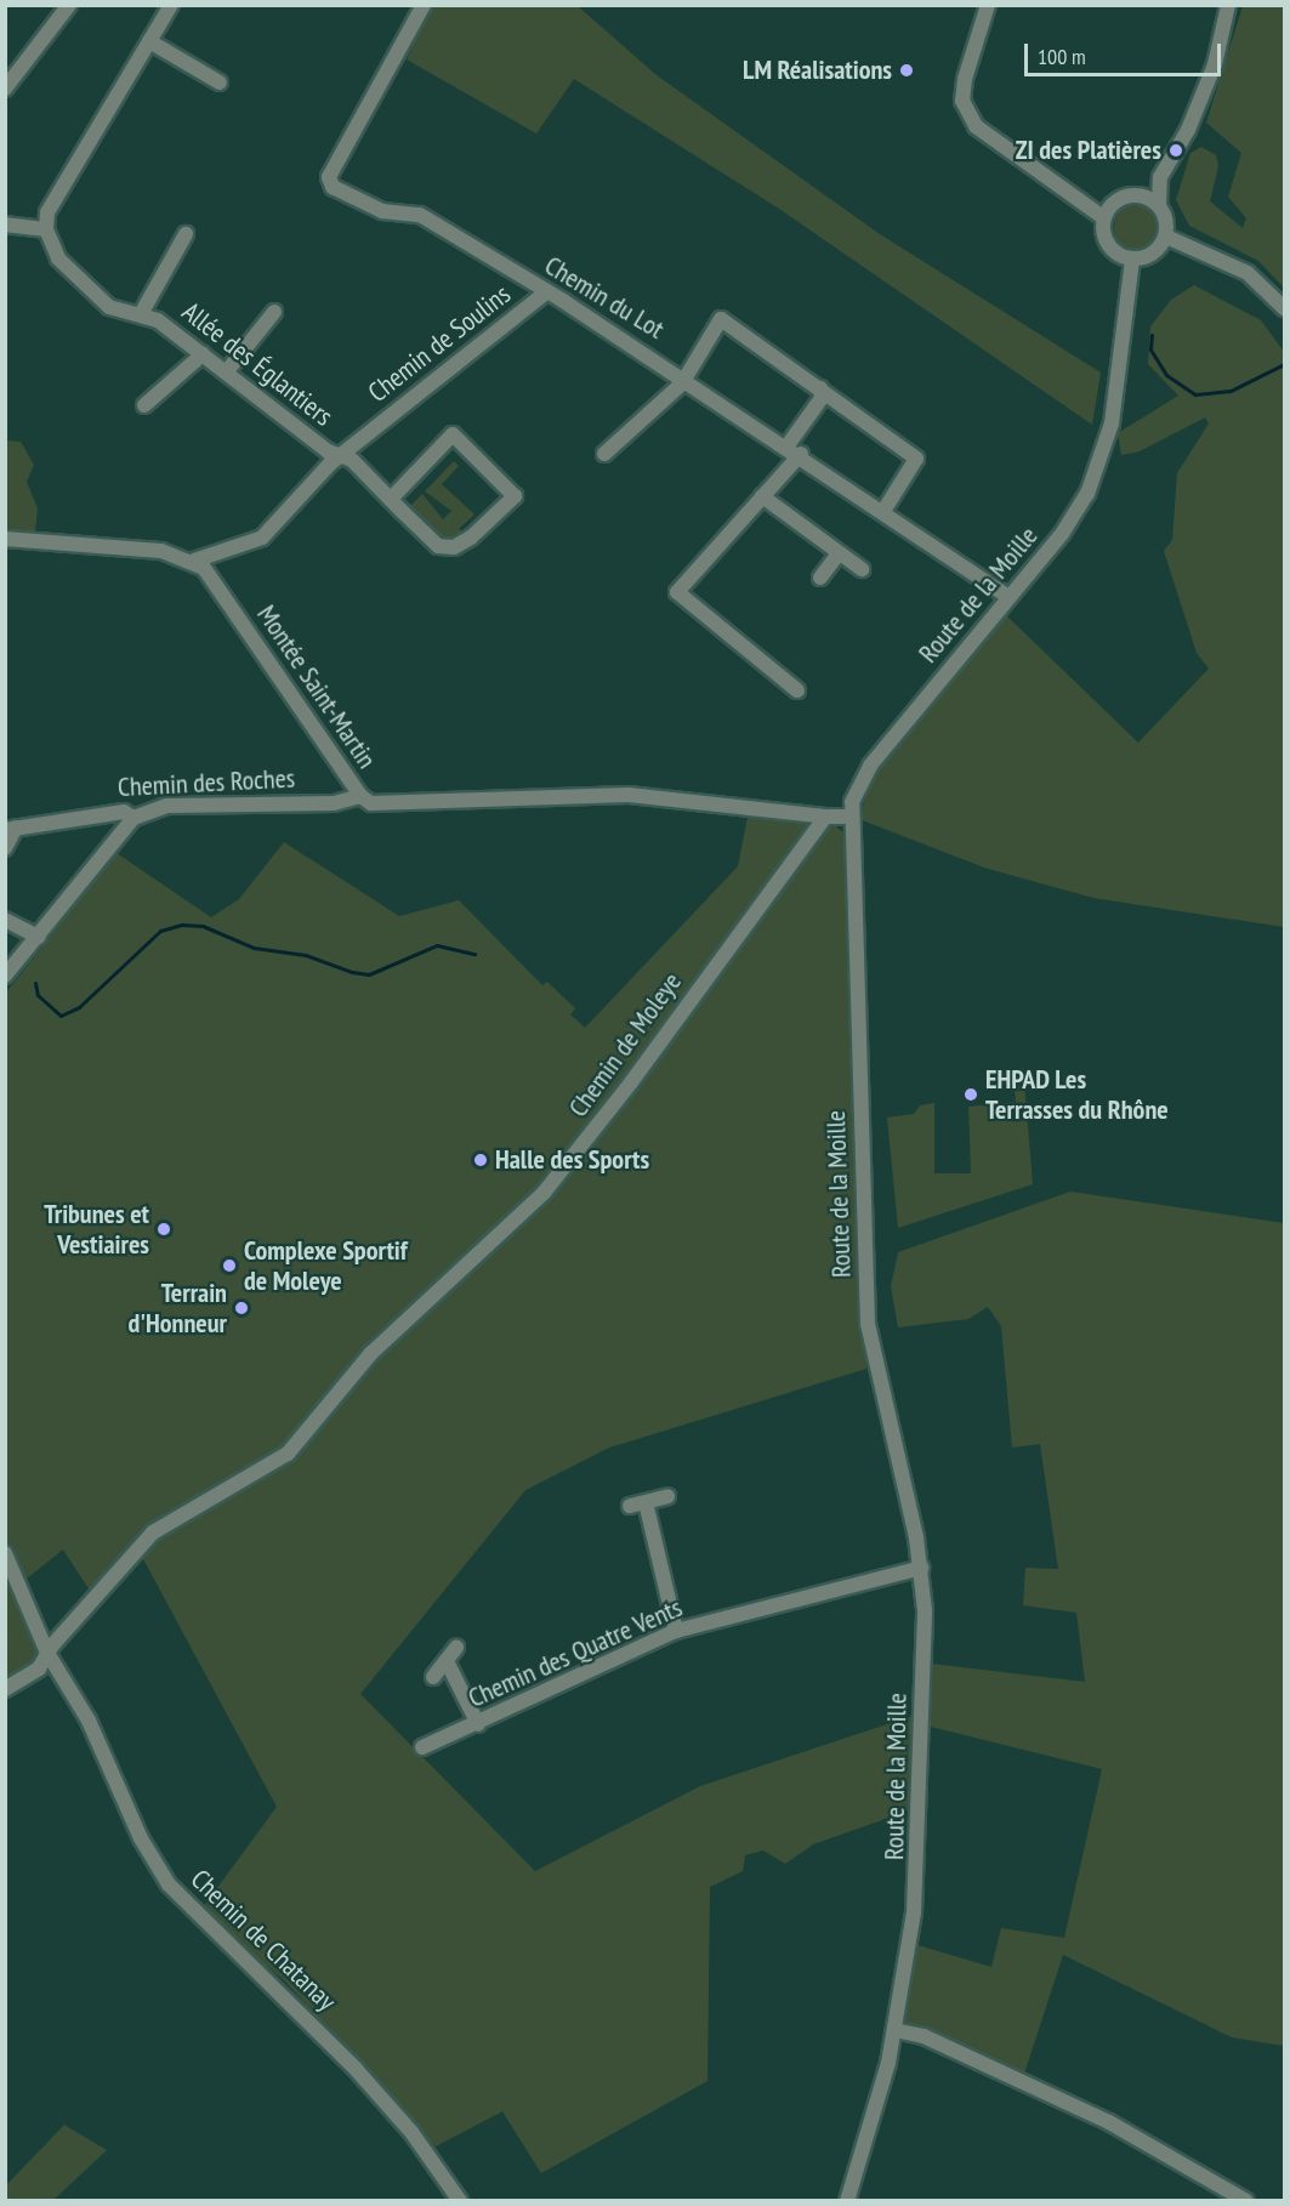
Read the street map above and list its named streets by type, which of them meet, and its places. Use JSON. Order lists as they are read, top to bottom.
{
  "streets": {
    "street": [
      "Chemin du Lot",
      "Chemin de Soulins",
      "Allée des Églantiers",
      "Route de la Moille",
      "Montée Saint-Martin",
      "Chemin des Roches",
      "Chemin de Moleye",
      "Chemin des Quatre Vents",
      "Chemin de Chatanay"
    ]
  },
  "crossings": [
    ["Chemin du Lot", "Chemin de Soulins"],
    ["Chemin du Lot", "Route de la Moille"],
    ["Chemin de Soulins", "Allée des Églantiers"],
    ["Chemin de Soulins", "Montée Saint-Martin"],
    ["Route de la Moille", "Chemin des Quatre Vents"],
    ["Montée Saint-Martin", "Chemin des Roches"],
    ["Montée Saint-Martin", "Chemin de Moleye"],
    ["Chemin de Moleye", "Chemin de Chatanay"]
  ],
  "places": [
    "LM Réalisations",
    "ZI des Platières",
    "EHPAD Les Terrasses du Rhône",
    "Halle des Sports",
    "Tribunes et Vestiaires",
    "Complexe Sportif de Moleye",
    "Terrain d'Honneur"
  ],
  "scale_bar": "100 m"
}
